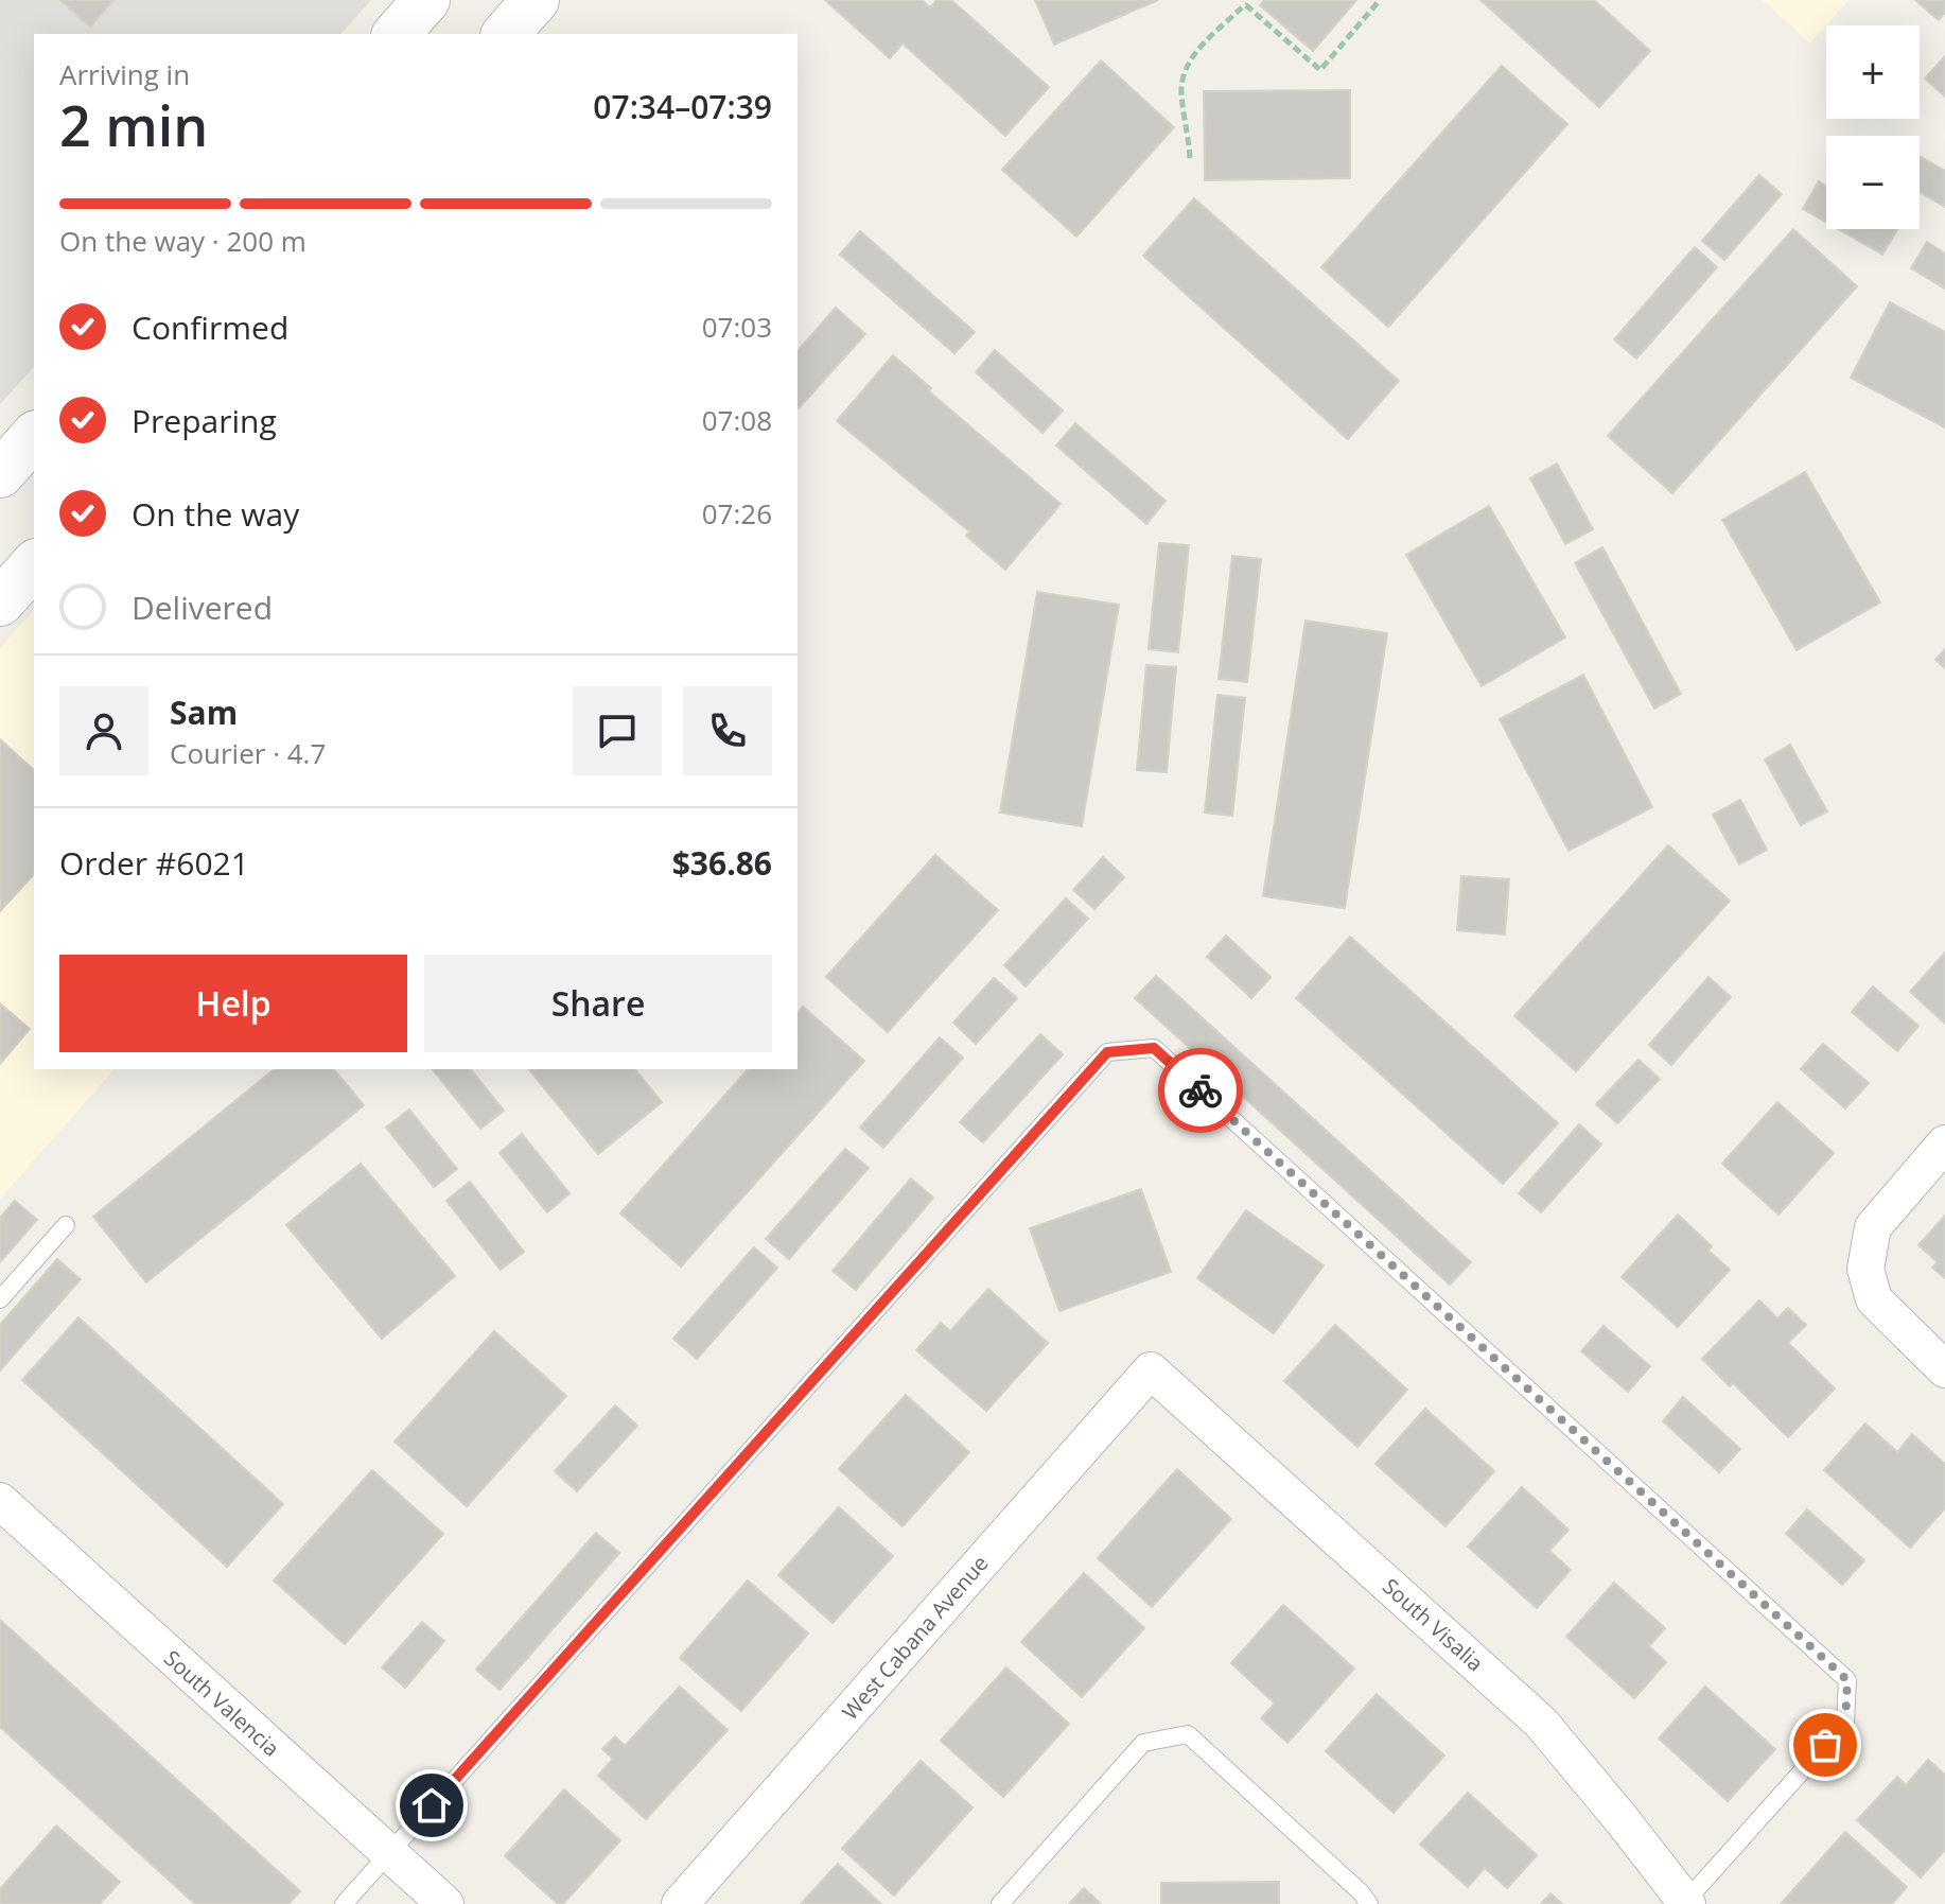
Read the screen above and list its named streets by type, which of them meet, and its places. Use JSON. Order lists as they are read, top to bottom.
{
  "streets": {
    "street": ["South Visalia", "West Cabana Avenue", "South Valencia"]
  },
  "crossings": [
    ["South Visalia", "West Cabana Avenue"]
  ],
  "page": {
    "map_buttons": ["+", "−"],
    "heading": ["2 min", "Arriving in", "07:34–07:39"],
    "panel": [
      "Sam",
      "Courier · 4.7",
      "Order #6021",
      "$36.86"
    ],
    "bar": "On the way · 200 m",
    "list": [
      ["Confirmed", "07:03"],
      ["Preparing", "07:08"],
      ["On the way", "07:26"],
      "Delivered"
    ],
    "buttons": ["Help", "Share"]
  }
}
